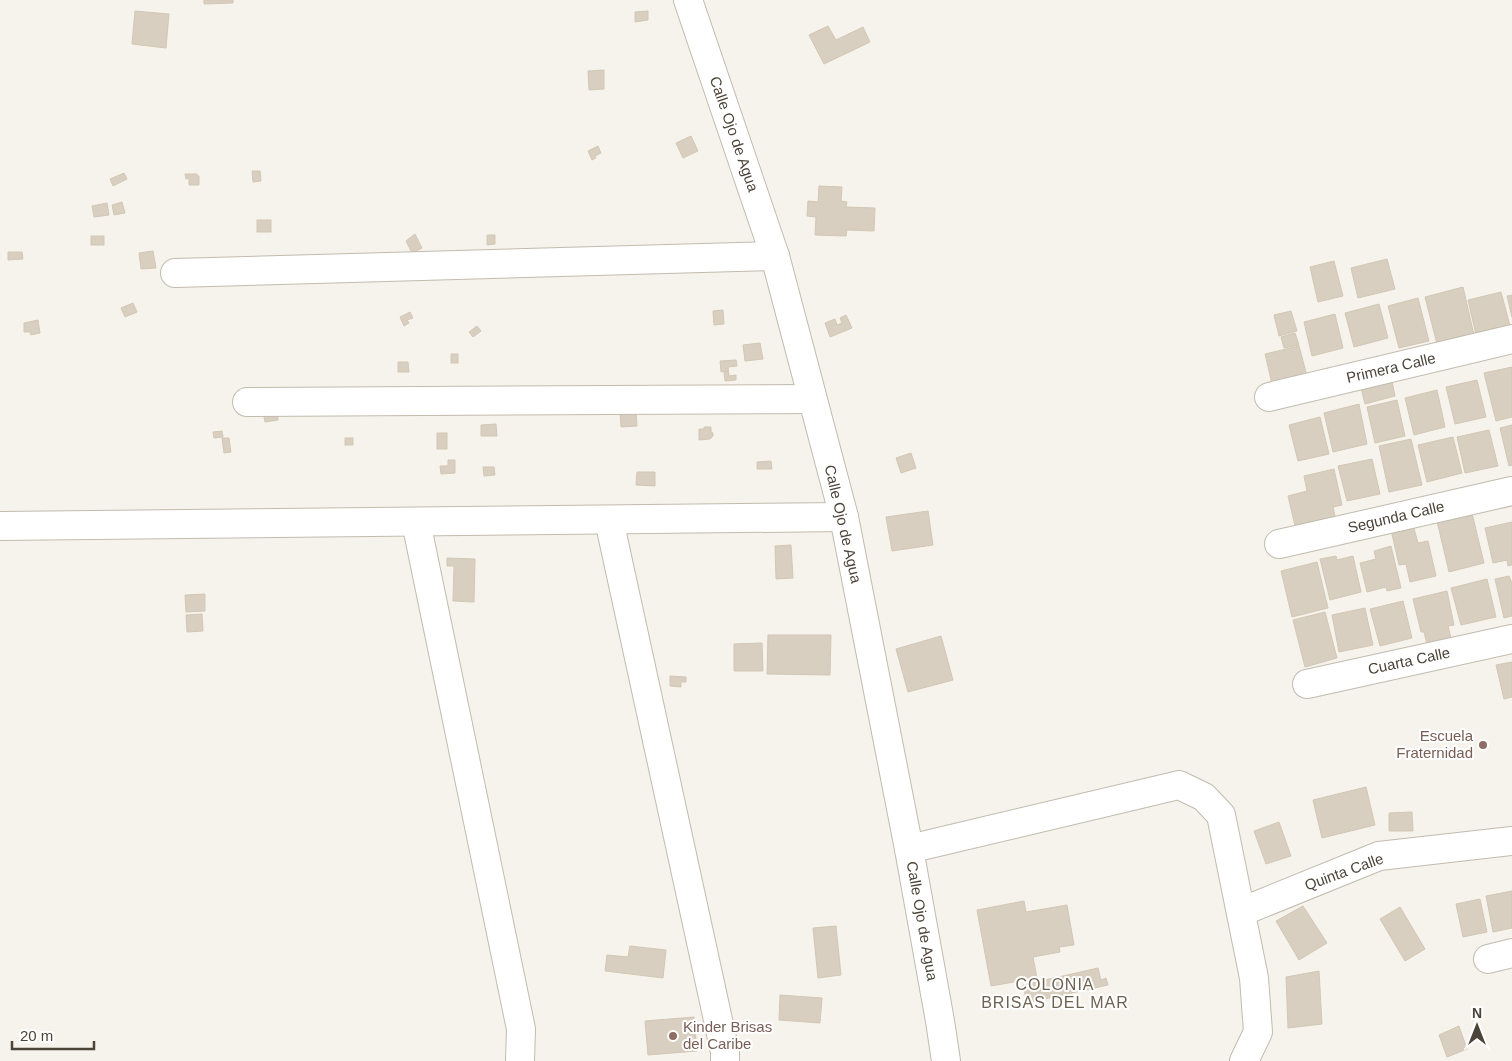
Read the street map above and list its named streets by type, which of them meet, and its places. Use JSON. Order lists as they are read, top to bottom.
{
  "streets": {
    "street": [
      "Calle Ojo de Agua",
      "Primera Calle",
      "Segunda Calle",
      "Cuarta Calle",
      "Quinta Calle"
    ]
  },
  "districts": ["COLONIA BRISAS DEL MAR"],
  "places": ["Escuela Fraternidad", "Kinder Brisas del Caribe"],
  "scale_bar": "20 m",
  "north": "top"
}
